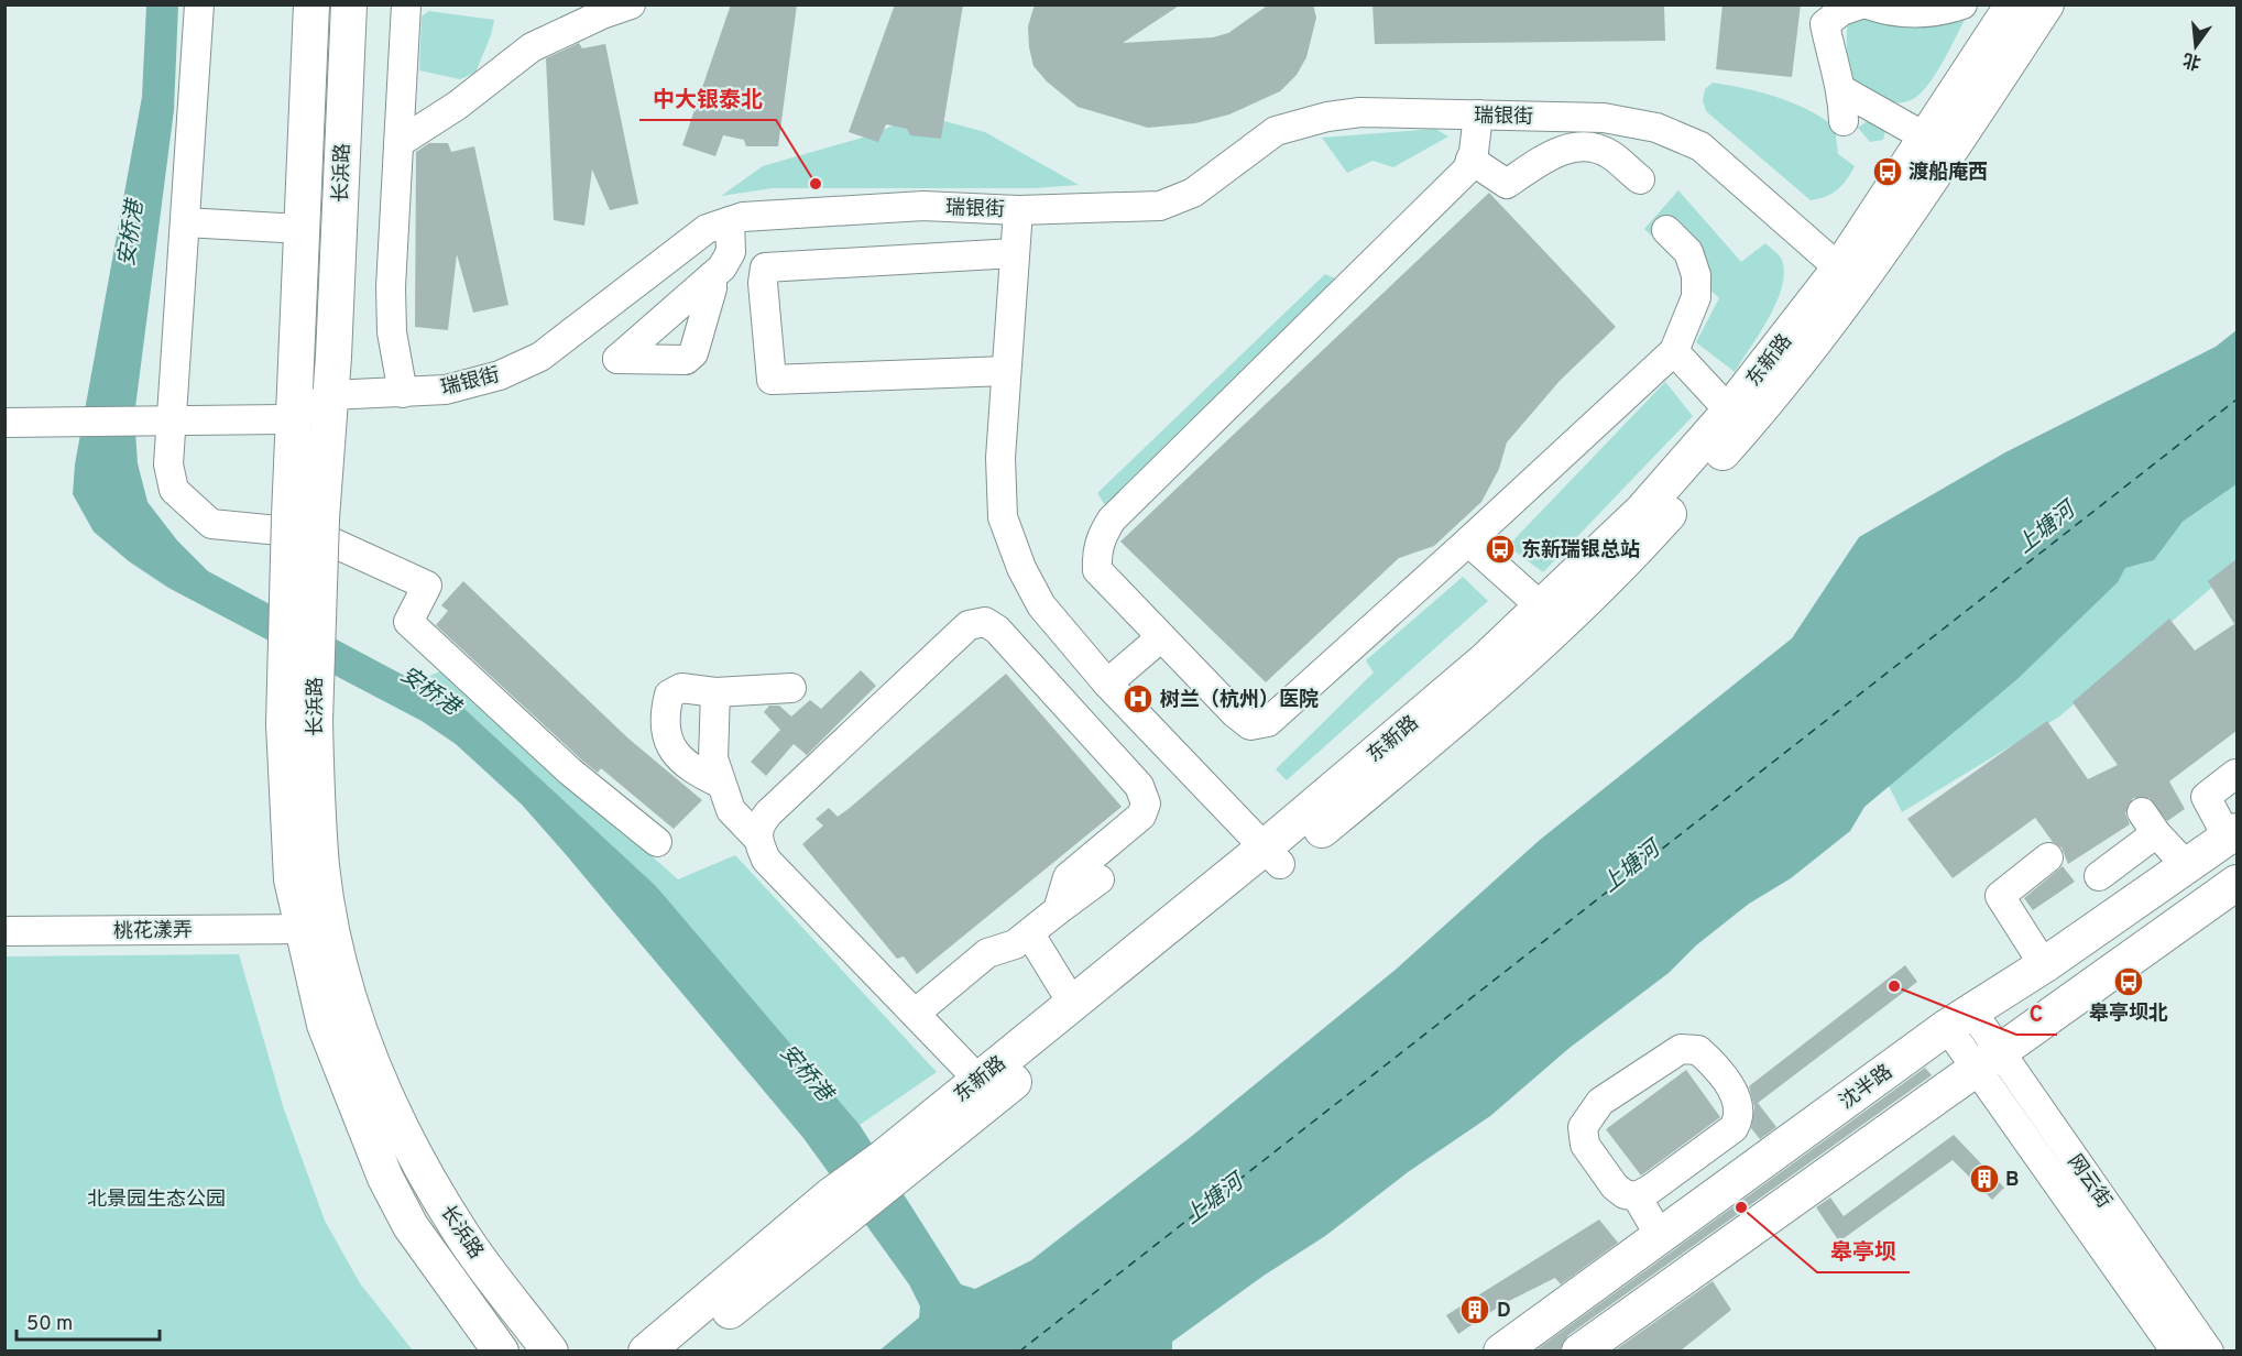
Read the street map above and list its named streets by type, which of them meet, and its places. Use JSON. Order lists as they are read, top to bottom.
{
  "streets": {
    "main road": ["长浜路", "东新路", "沈半路"],
    "street": ["瑞银街", "桃花漾弄", "网云街"]
  },
  "crossings": [
    ["瑞银街", "长浜路"],
    ["瑞银街", "东新路"],
    ["长浜路", "桃花漾弄"],
    ["沈半路", "网云街"]
  ],
  "water": ["安桥港", "上塘河"],
  "parks": ["北景园生态公园"],
  "places": {
    "bus stop": ["渡船庵西", "东新瑞银总站", "皋亭坝北"],
    "other": ["中大银泰北", "C", "皋亭坝"],
    "hospital": ["树兰（杭州）医院"],
    "building": ["B", "D"]
  },
  "scale_bar": "50 m",
  "north": "bottom"
}
